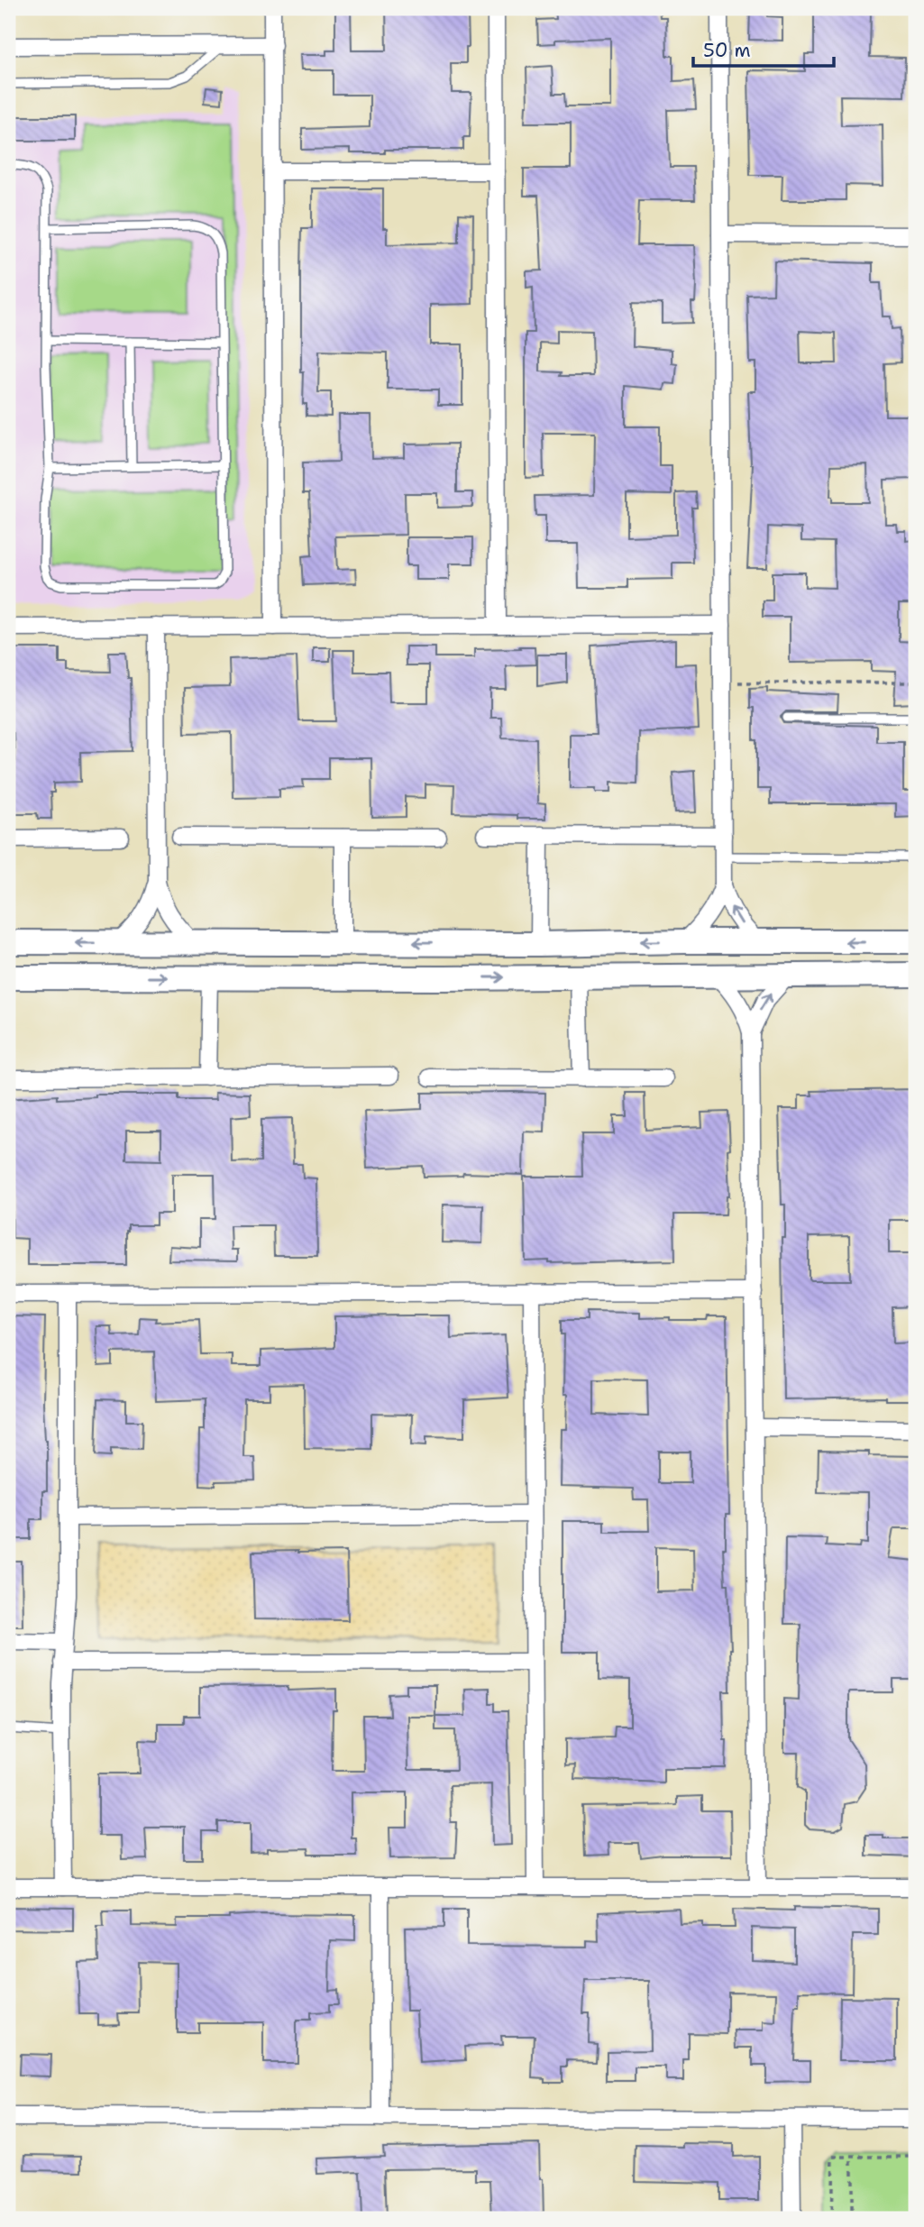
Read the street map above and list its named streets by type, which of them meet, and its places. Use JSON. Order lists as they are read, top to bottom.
{
  "scale_bar": "50 m"
}
